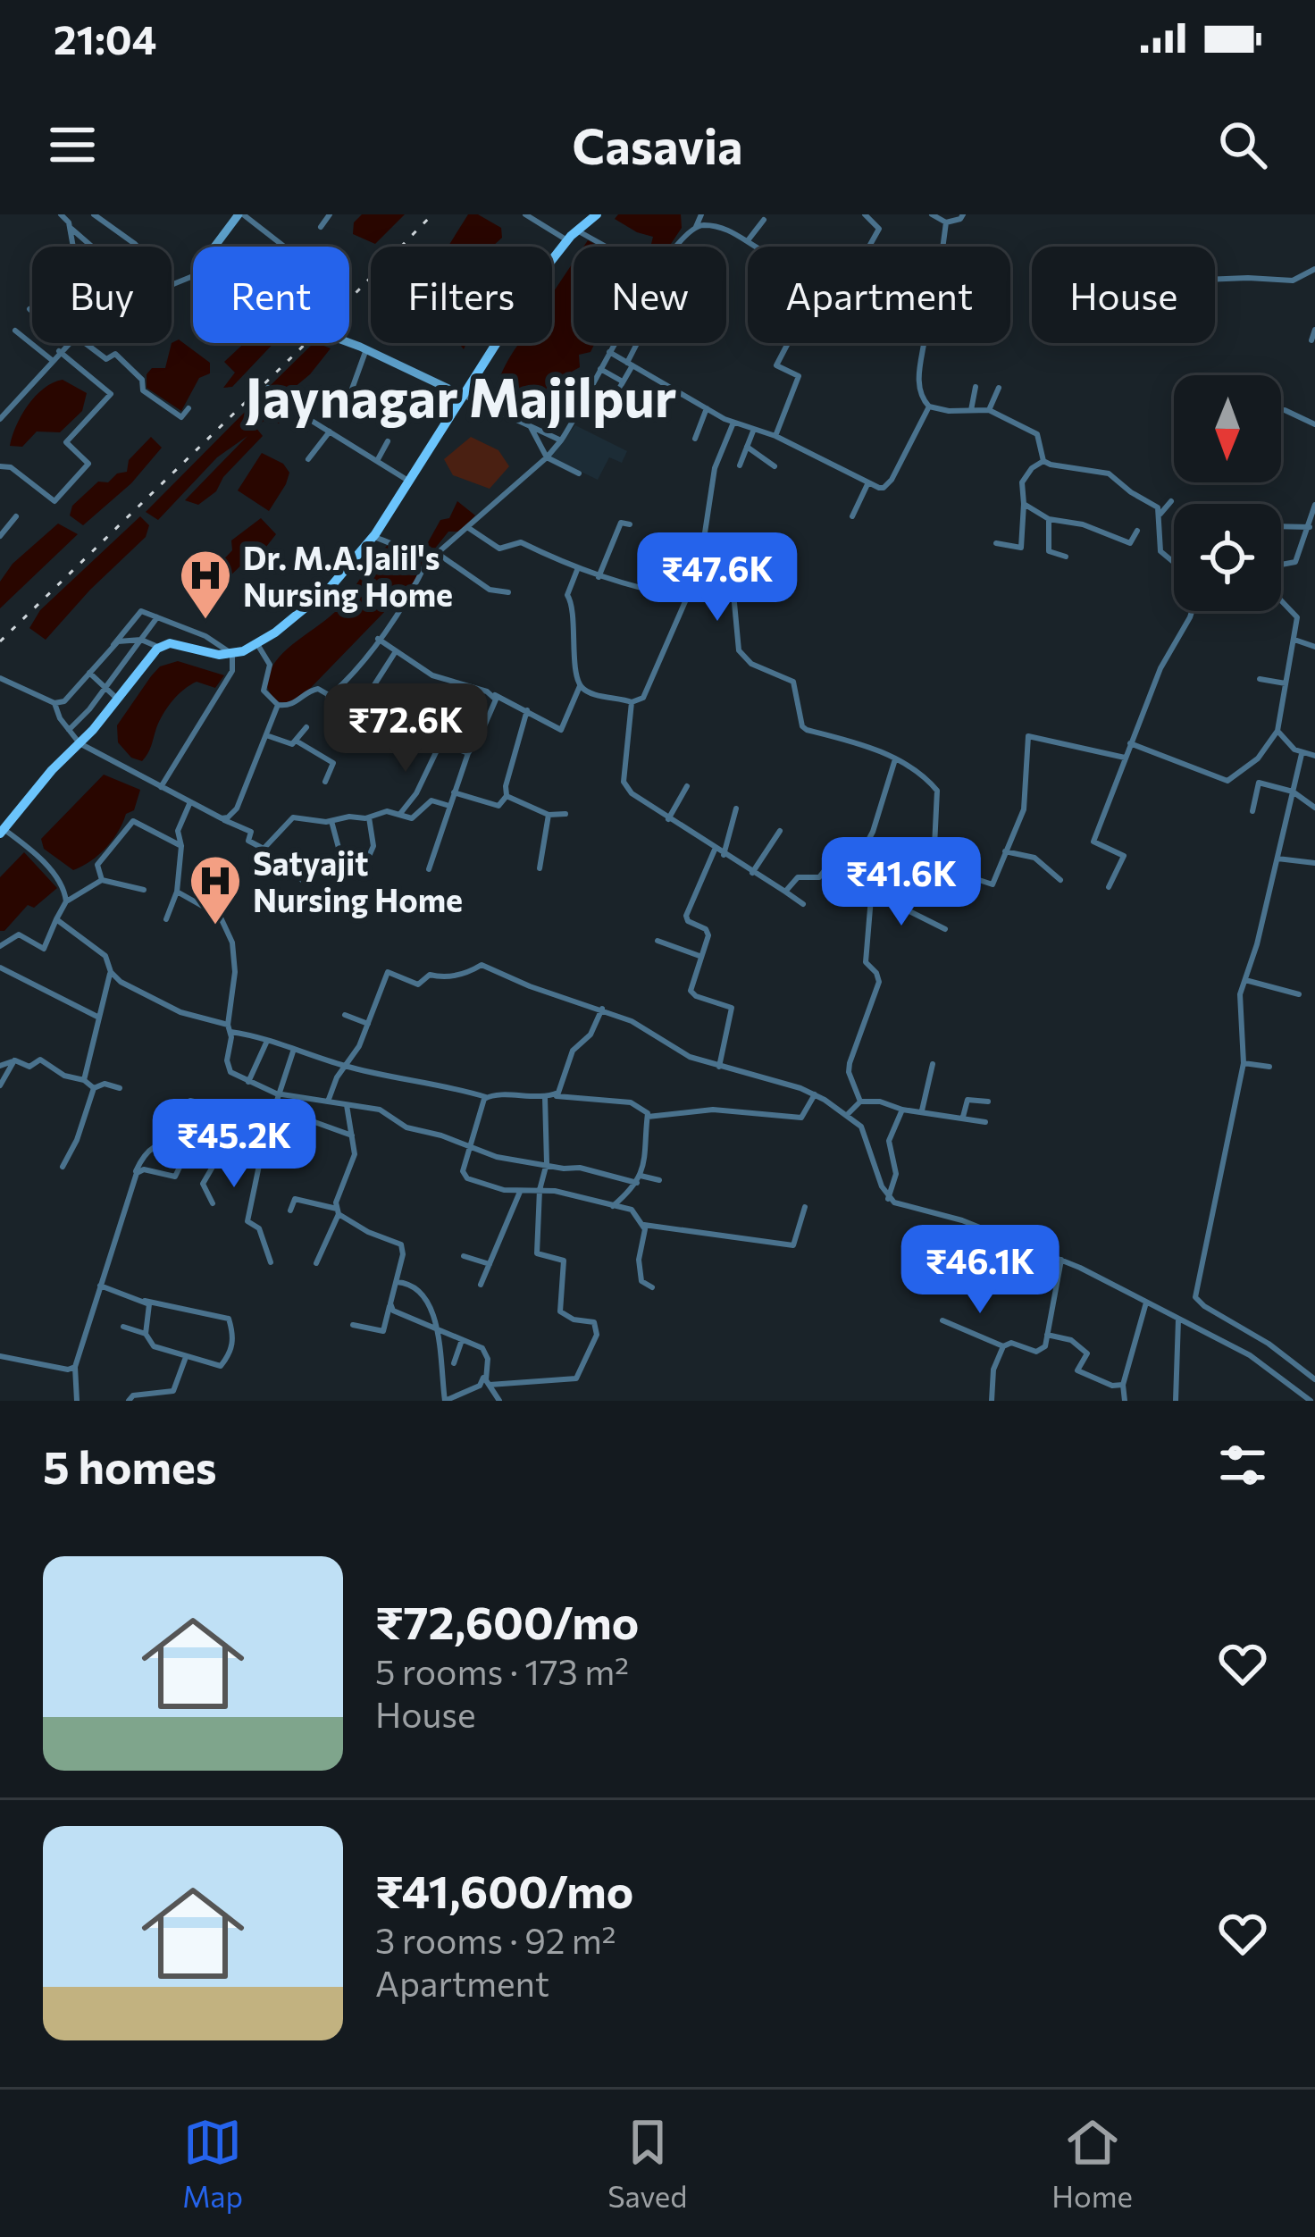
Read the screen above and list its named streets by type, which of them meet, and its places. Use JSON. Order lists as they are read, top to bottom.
{
  "districts": ["Jaynagar Majilpur"],
  "places": {
    "hospital": ["Dr. M.A.Jalil's Nursing Home", "Satyajit Nursing Home"]
  },
  "north": "bottom",
  "page": {
    "status": "21:04",
    "header": "Casavia",
    "chip": [
      "Buy",
      "Rent",
      "Filters",
      "New",
      "Apartment",
      "House"
    ],
    "price": [
      "₹47.6K",
      "₹72.6K",
      "₹41.6K",
      "₹45.2K",
      "₹46.1K"
    ],
    "heading": "5 homes",
    "list": [
      {
        "name": "₹72,600/mo",
        "note": "5 rooms · 173 m² · House"
      },
      {
        "name": "₹41,600/mo",
        "note": "3 rooms · 92 m² · Apartment"
      }
    ],
    "tabs": ["Map", "Saved", "Home"]
  }
}
